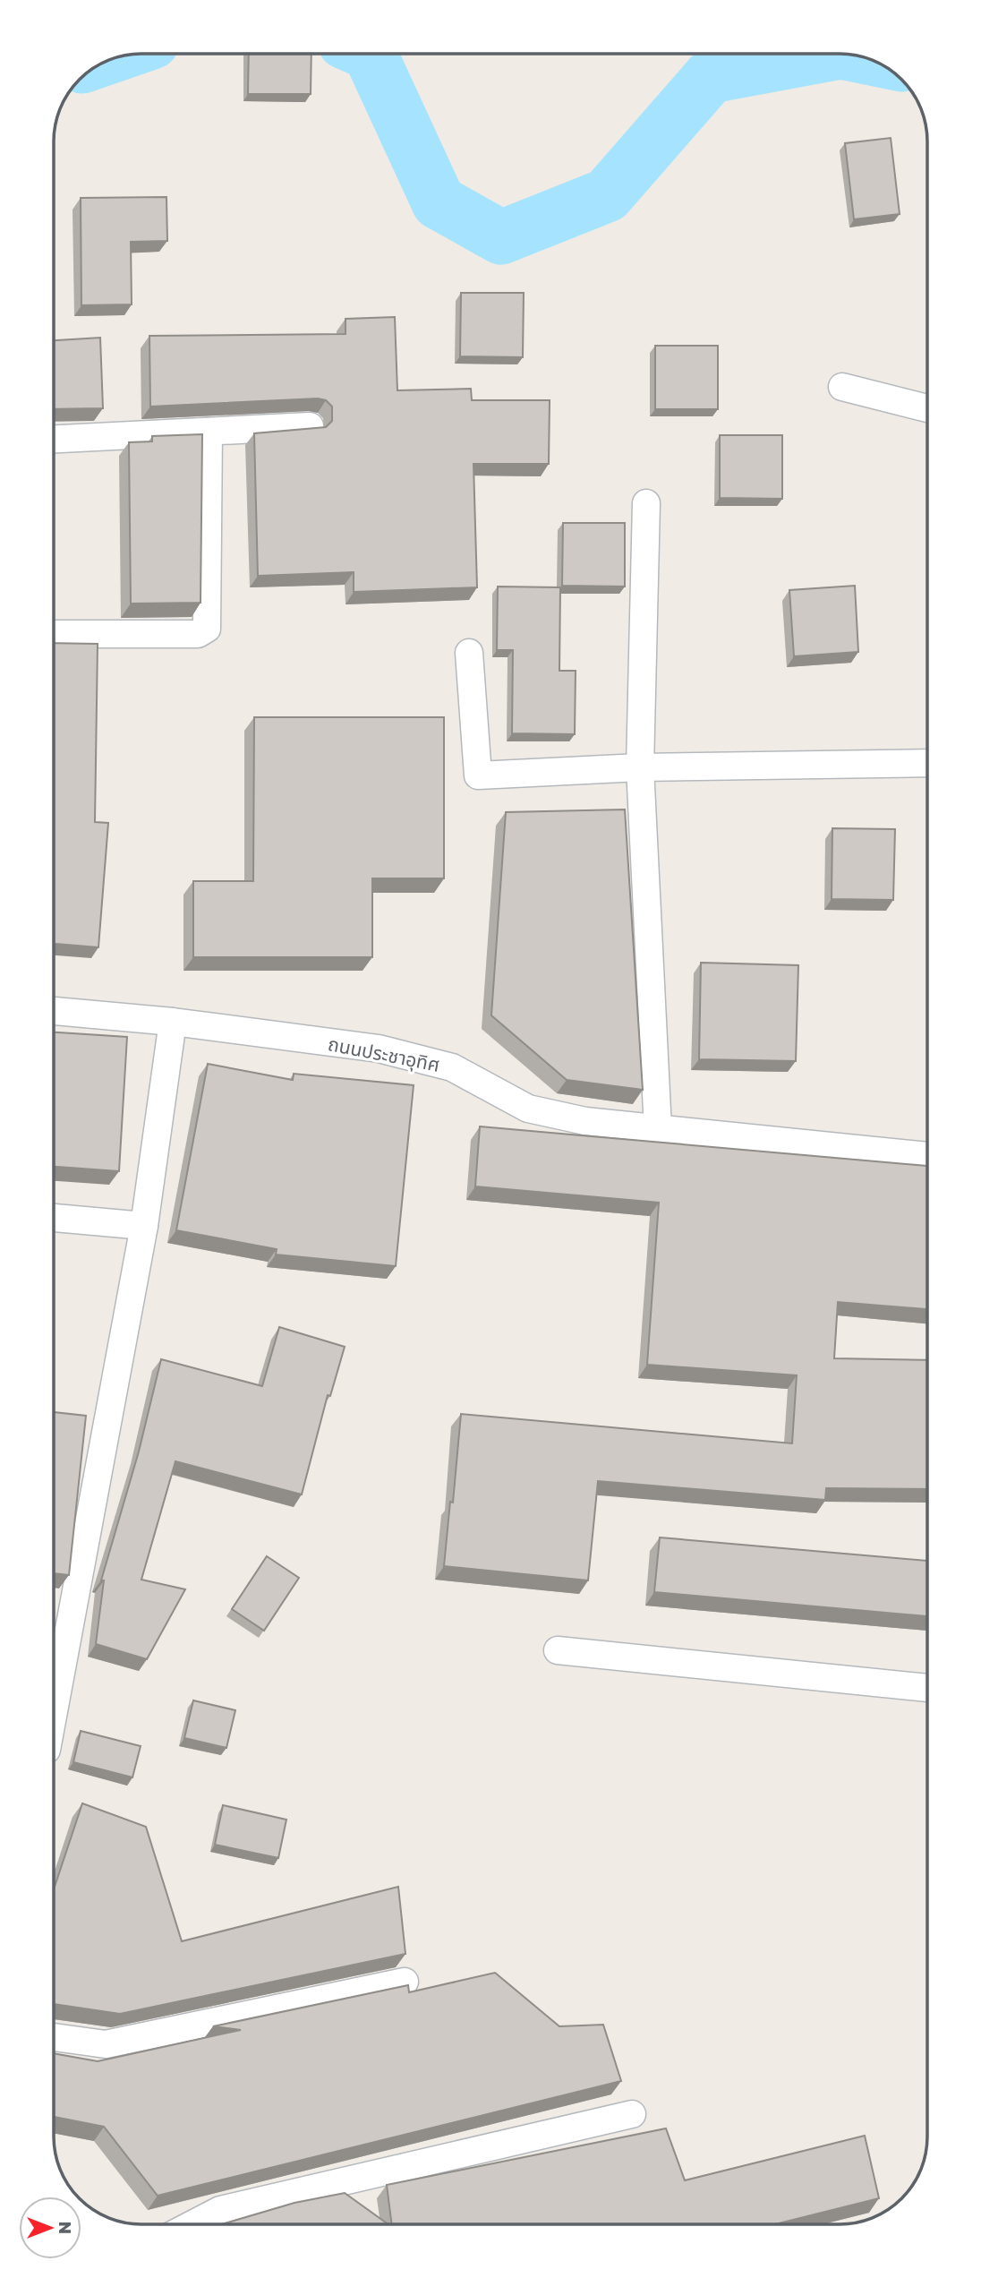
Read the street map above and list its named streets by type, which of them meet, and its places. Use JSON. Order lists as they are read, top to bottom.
{
  "streets": {
    "street": ["ถนนประชาอุทิศ"]
  },
  "north": "right"
}
